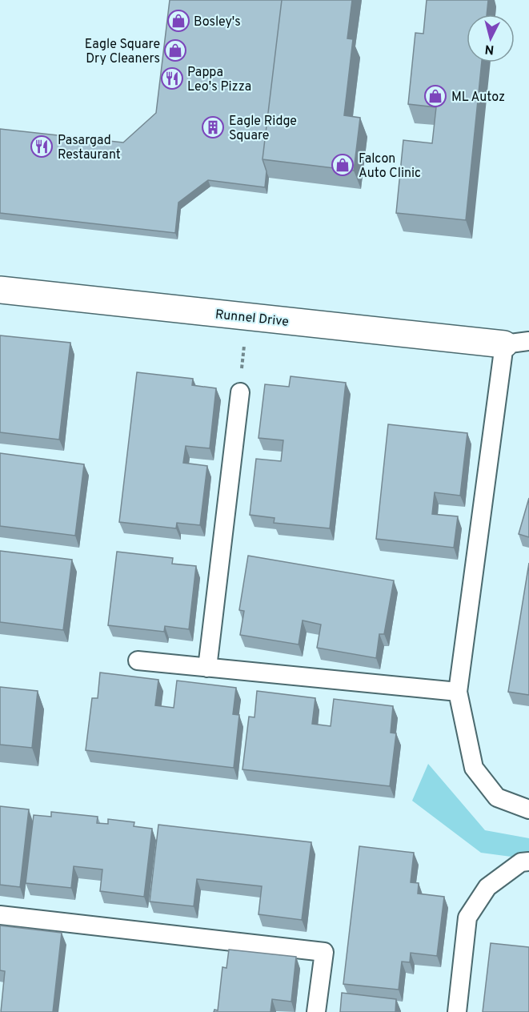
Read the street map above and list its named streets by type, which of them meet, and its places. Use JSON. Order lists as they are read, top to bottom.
{
  "streets": {
    "street": ["Runnel Drive"]
  },
  "places": {
    "shop": [
      "Bosley's",
      "Eagle Square Dry Cleaners",
      "ML Autoz",
      "Falcon Auto Clinic"
    ],
    "restaurant": ["Pappa Leo's Pizza", "Pasargad Restaurant"],
    "building": ["Eagle Ridge Square"]
  },
  "north": "bottom"
}
